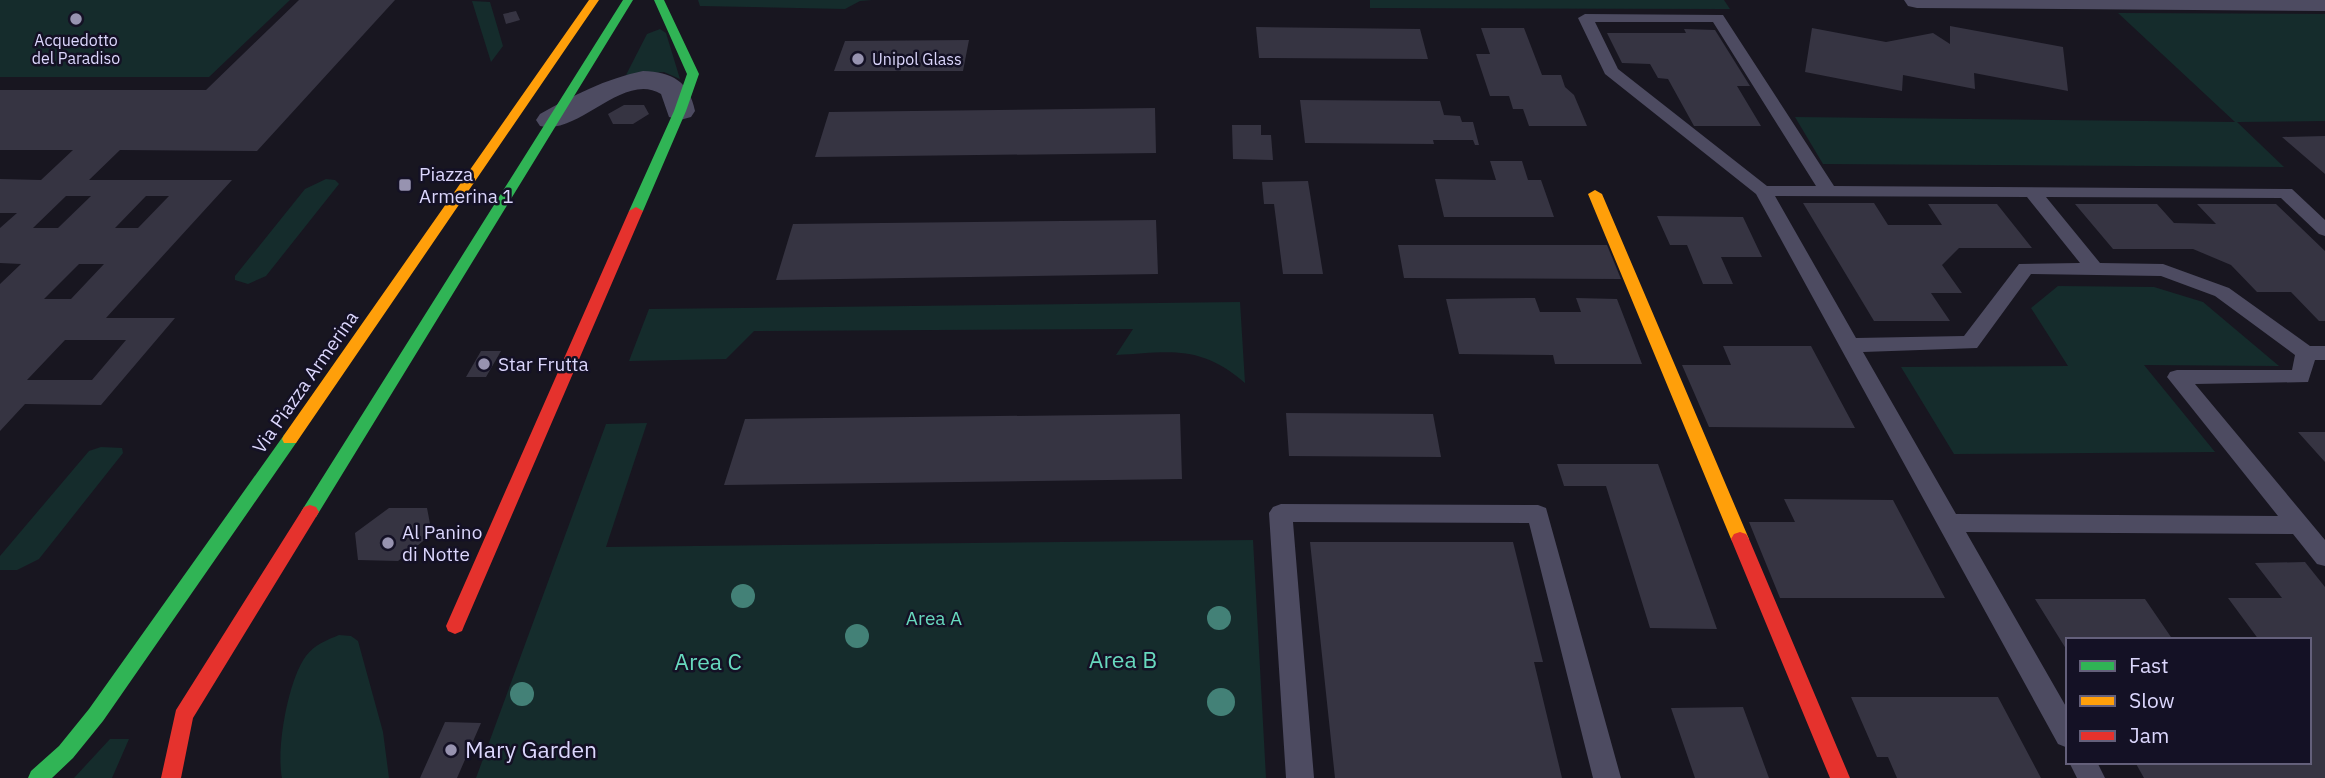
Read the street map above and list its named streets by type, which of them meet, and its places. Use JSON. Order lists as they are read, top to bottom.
{
  "streets": {
    "street": ["Via Piazza Armerina"]
  },
  "parks": ["Area A", "Area B", "Area C"],
  "places": {
    "other": [
      "Acquedotto del Paradiso",
      "Unipol Glass",
      "Star Frutta",
      "Al Panino di Notte",
      "Mary Garden"
    ],
    "transit": ["Piazza Armerina 1"]
  },
  "legend": ["Fast", "Slow", "Jam"]
}
